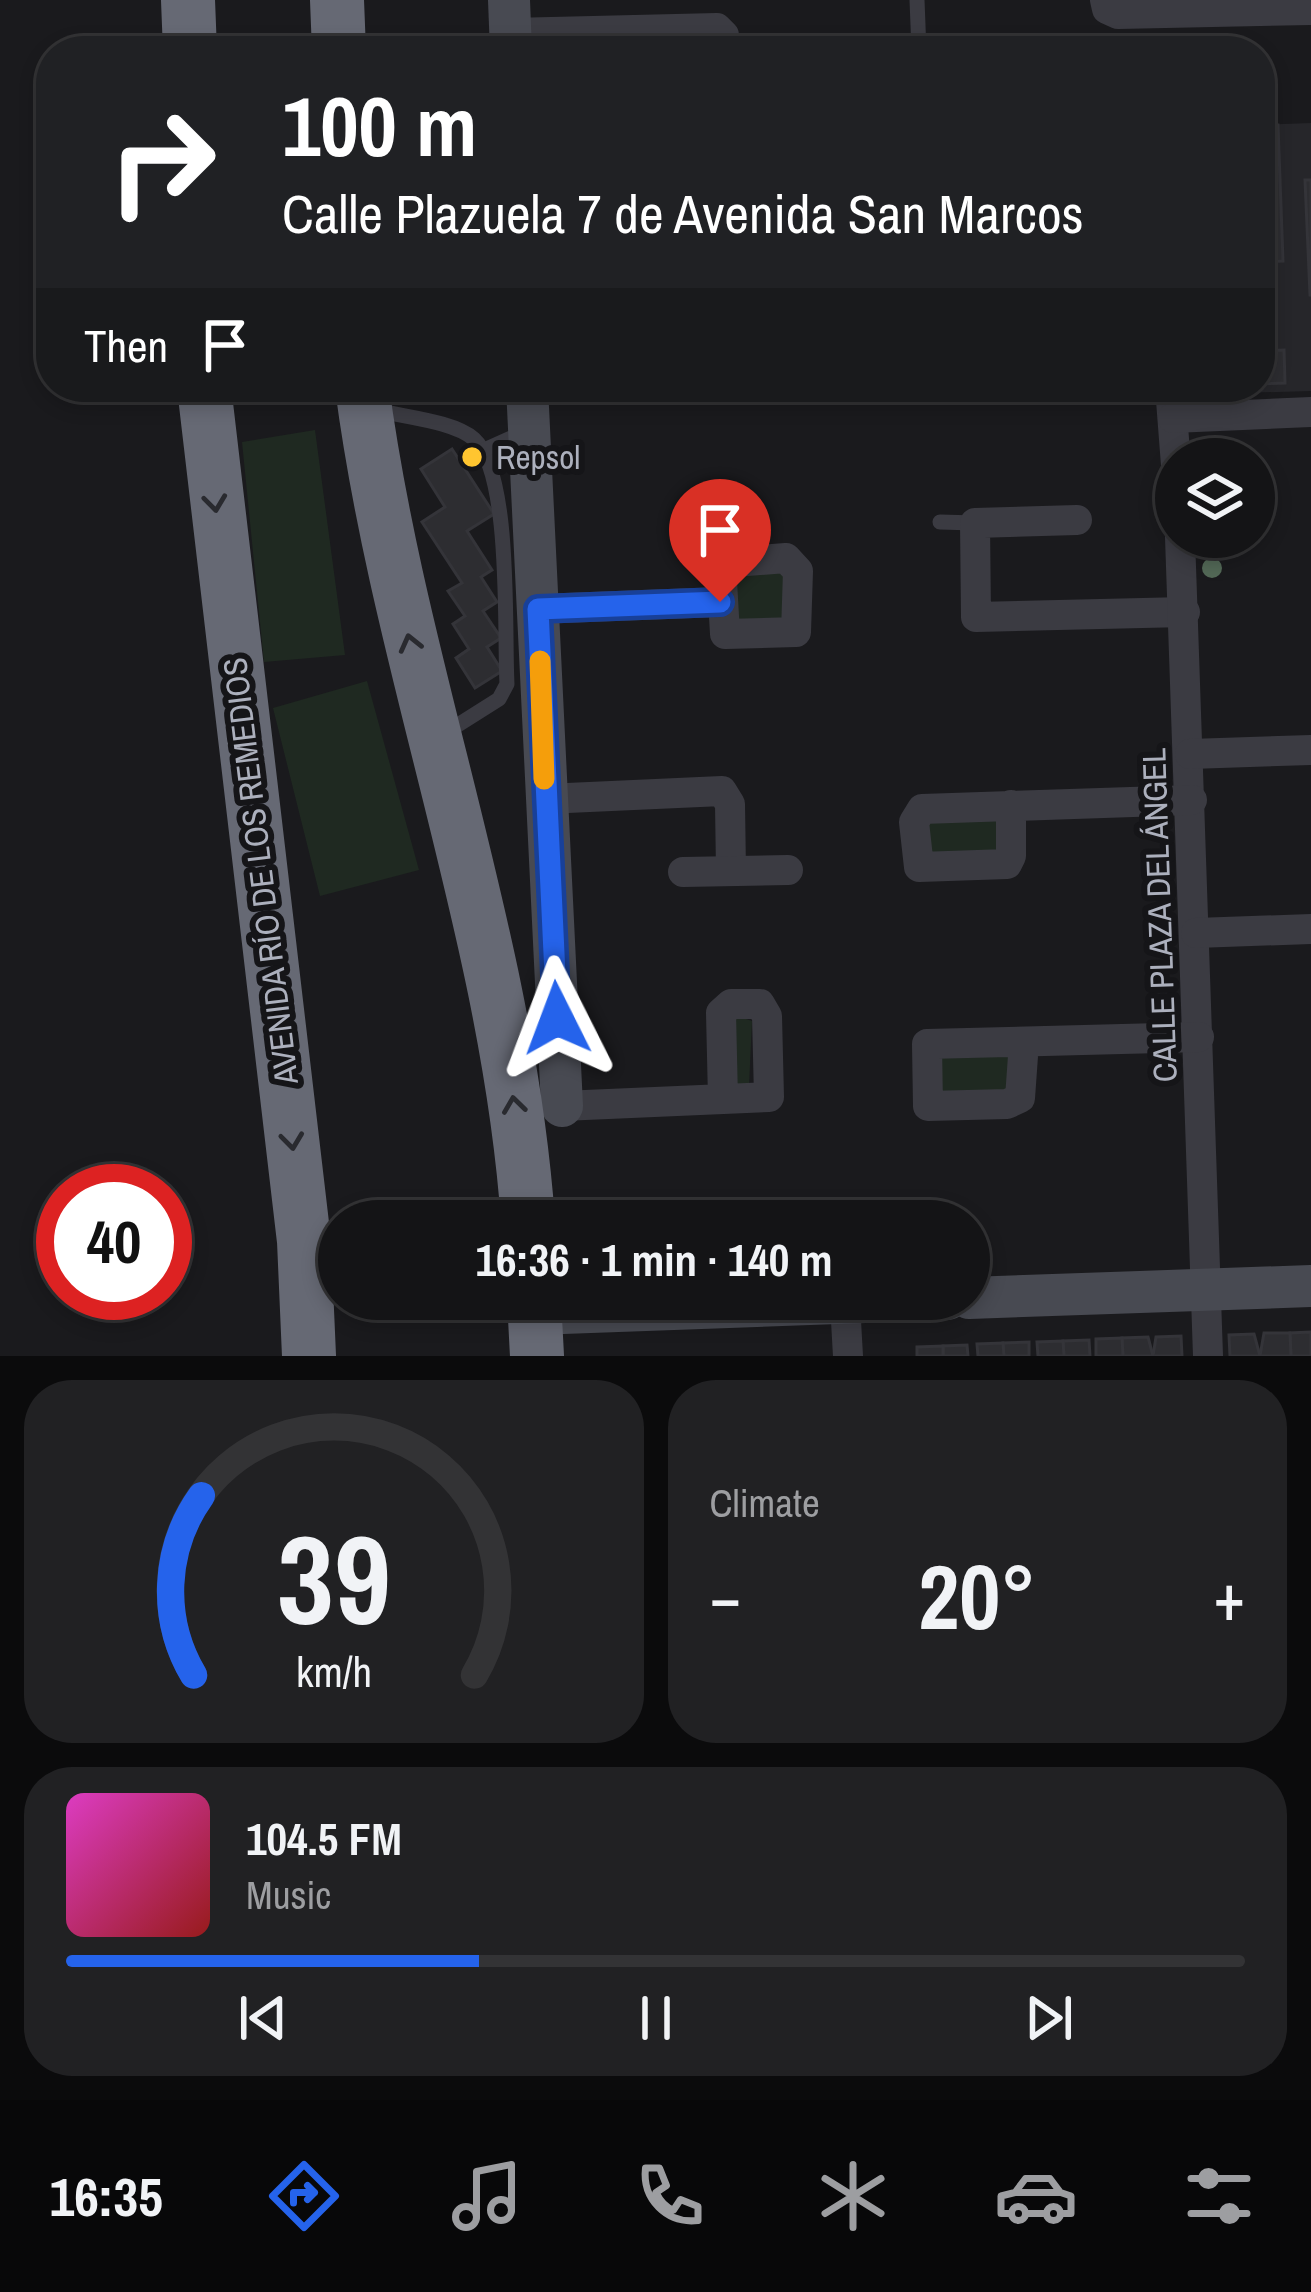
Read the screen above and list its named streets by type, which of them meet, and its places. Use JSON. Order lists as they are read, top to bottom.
{
  "streets": {
    "highway": ["AVENIDA RÍO DE LOS REMEDIOS"],
    "street": ["CALLE PLAZA DEL ÁNGEL"]
  },
  "places": ["Repsol"],
  "page": {
    "turn": ["100 m", "Calle Plazuela 7 de Avenida San Marcos"],
    "then": "Then",
    "limit": "40",
    "trip": "16:36 · 1 min · 140 m",
    "tile": "Climate",
    "heat": ["−", "20°", "+"],
    "song": ["104.5 FM", "Music"],
    "tabs": "16:35",
    "gauge": ["39", "km/h"]
  }
}
